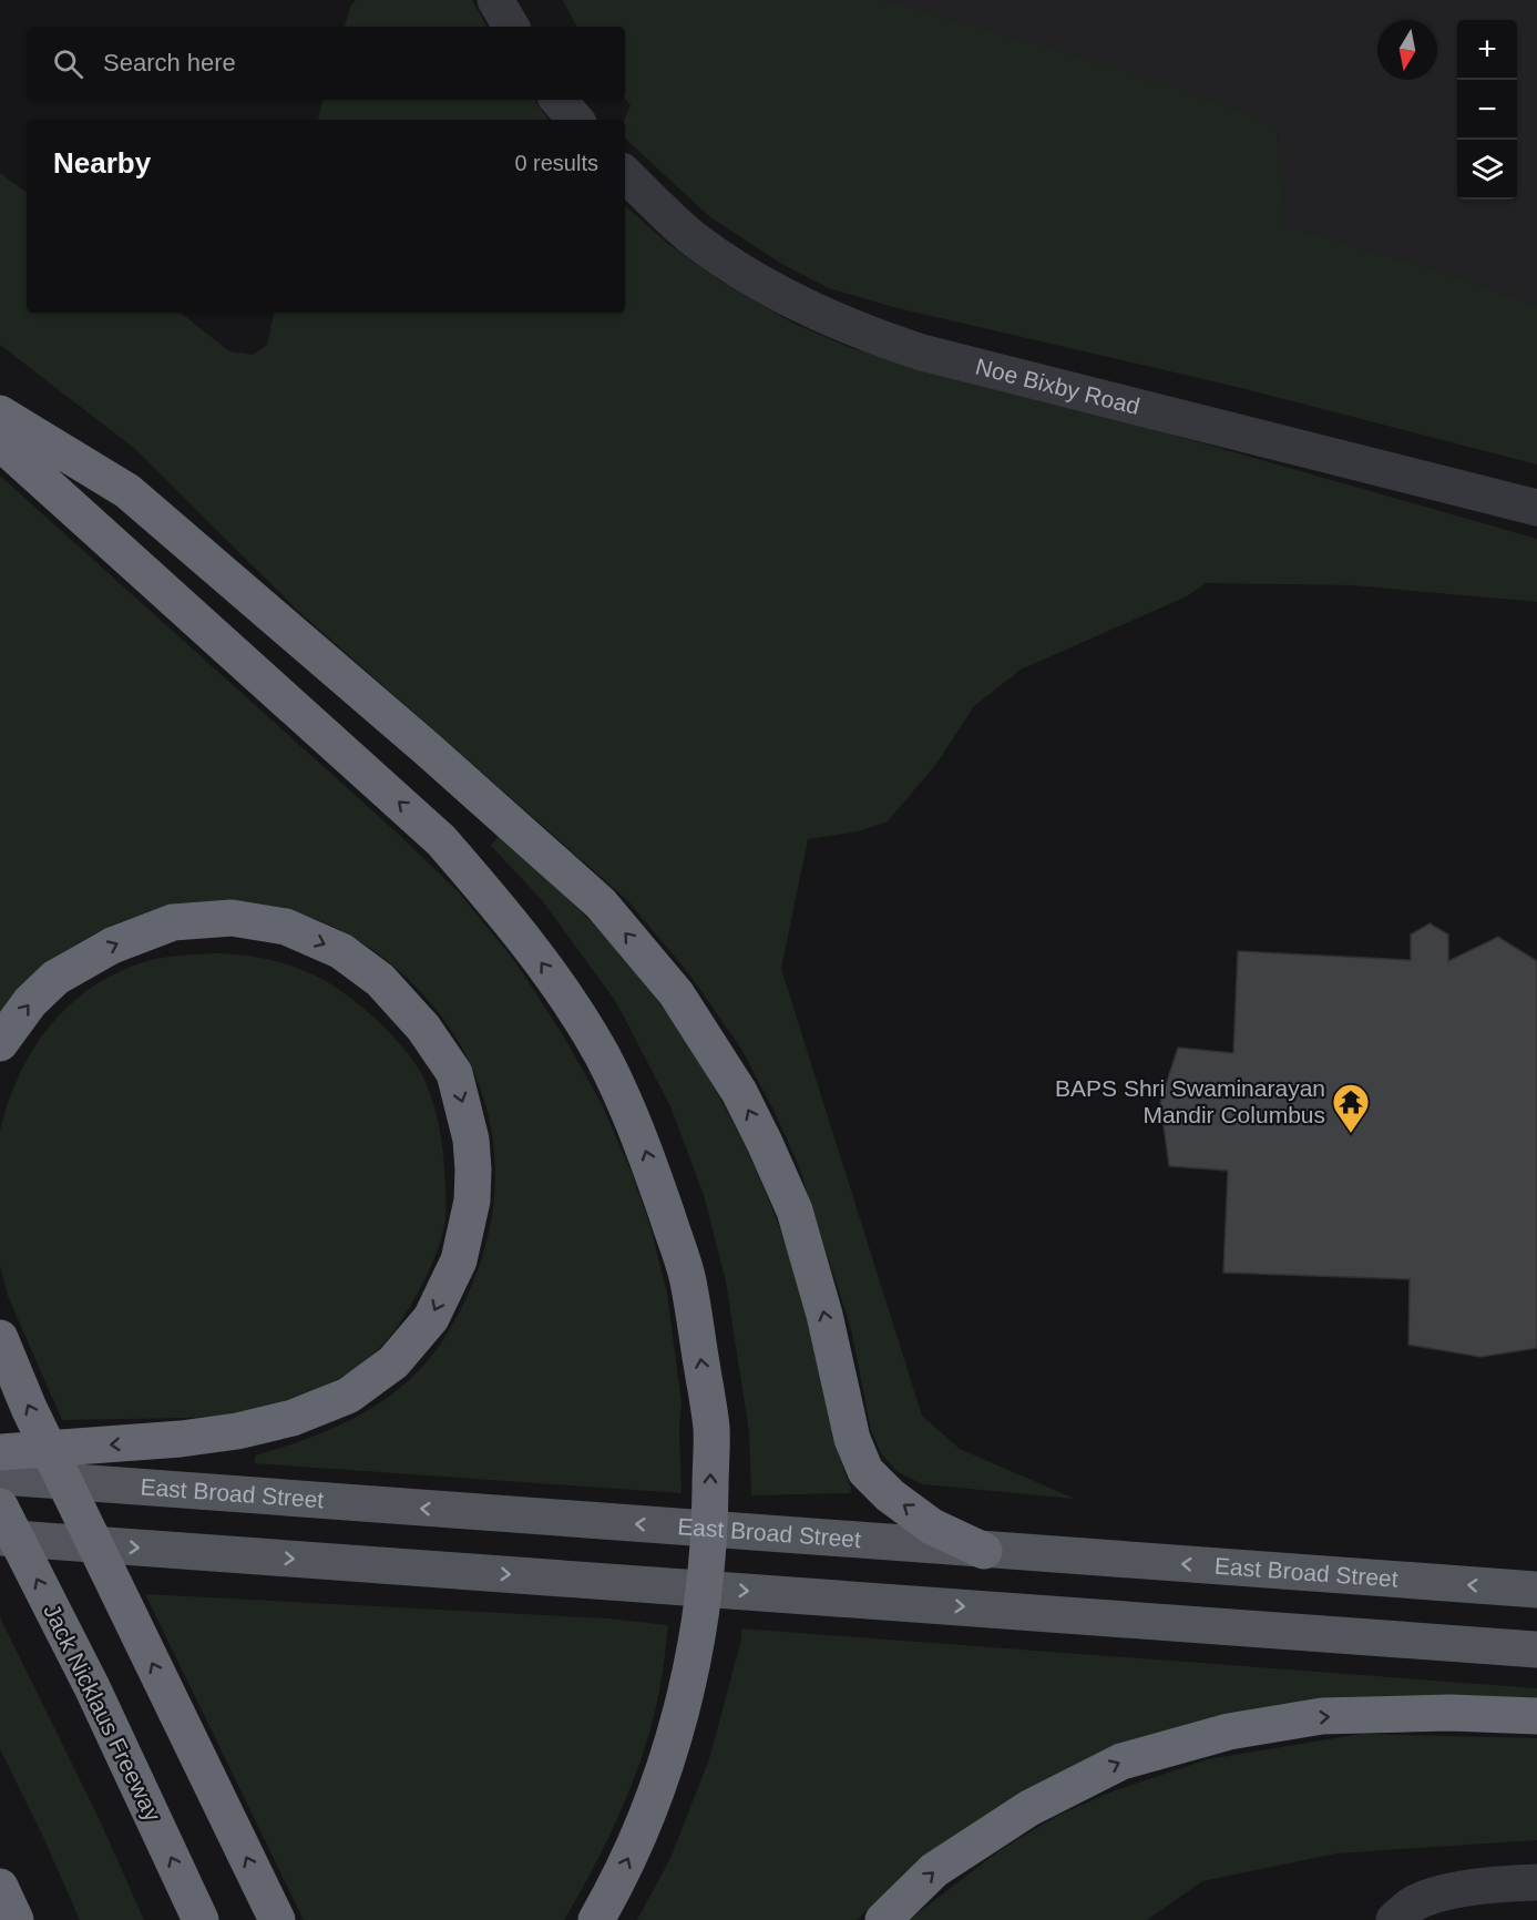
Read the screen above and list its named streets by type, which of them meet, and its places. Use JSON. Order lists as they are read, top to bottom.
{
  "streets": {
    "highway": ["Jack Nicklaus Freeway"],
    "main road": ["East Broad Street"],
    "street": ["Noe Bixby Road"]
  },
  "places": {
    "temple": ["BAPS Shri Swaminarayan Mandir Columbus"]
  },
  "north": "bottom",
  "page": {
    "map_buttons": ["+", "−"],
    "search": "Search here",
    "heading": ["Nearby", "0 results"]
  }
}
